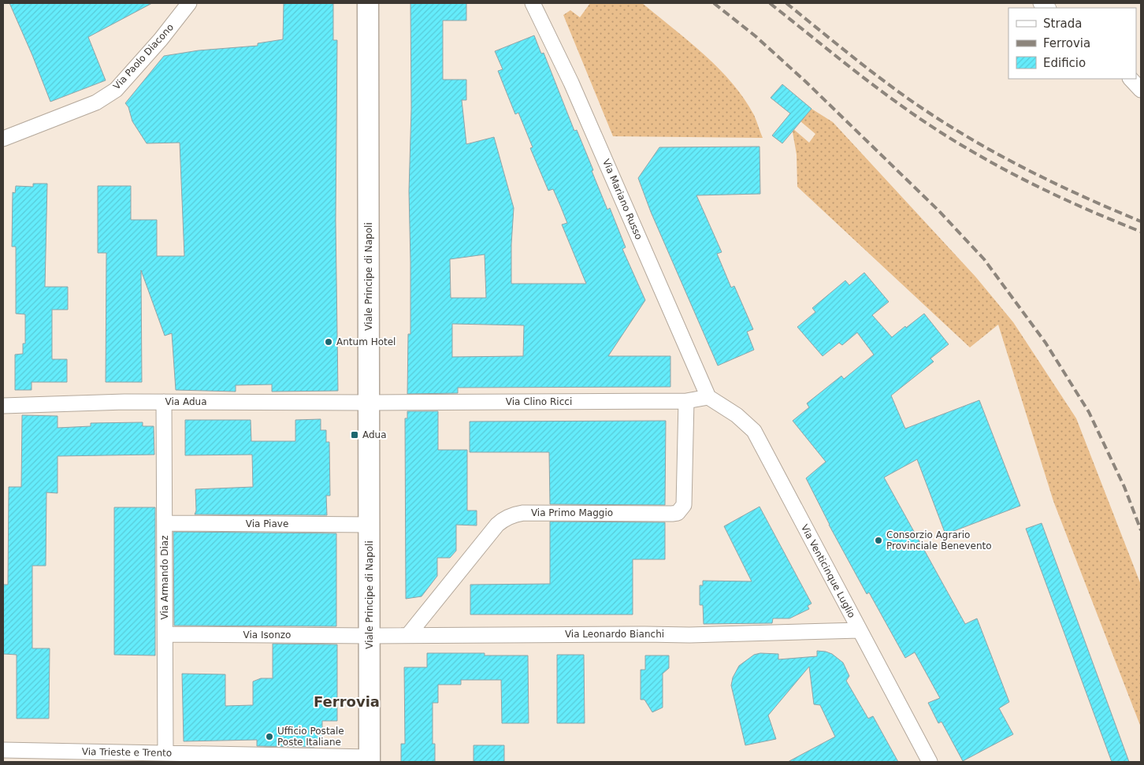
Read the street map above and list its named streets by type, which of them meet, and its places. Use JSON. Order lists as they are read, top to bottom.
{
  "streets": {
    "street": [
      "Via Paolo Diacono",
      "Via Mariano Russo",
      "Viale Principe di Napoli",
      "Via Adua",
      "Via Clino Ricci",
      "Via Primo Maggio",
      "Via Piave",
      "Via Venticinque Luglio",
      "Via Armando Diaz",
      "Via Leonardo Bianchi",
      "Via Isonzo",
      "Via Trieste e Trento"
    ]
  },
  "crossings": [
    ["Via Mariano Russo", "Via Clino Ricci"],
    ["Via Mariano Russo", "Via Venticinque Luglio"],
    ["Viale Principe di Napoli", "Via Adua"],
    ["Viale Principe di Napoli", "Via Clino Ricci"],
    ["Viale Principe di Napoli", "Via Piave"],
    ["Viale Principe di Napoli", "Via Leonardo Bianchi"],
    ["Viale Principe di Napoli", "Via Isonzo"],
    ["Viale Principe di Napoli", "Via Trieste e Trento"],
    ["Via Adua", "Via Clino Ricci"],
    ["Via Adua", "Via Armando Diaz"],
    ["Via Clino Ricci", "Via Primo Maggio"],
    ["Via Clino Ricci", "Via Venticinque Luglio"],
    ["Via Primo Maggio", "Via Leonardo Bianchi"],
    ["Via Piave", "Via Armando Diaz"],
    ["Via Venticinque Luglio", "Via Leonardo Bianchi"],
    ["Via Armando Diaz", "Via Isonzo"],
    ["Via Armando Diaz", "Via Trieste e Trento"],
    ["Via Leonardo Bianchi", "Via Isonzo"]
  ],
  "districts": ["Ferrovia"],
  "places": {
    "other": ["Antum Hotel", "Consorzio Agrario Provinciale Benevento", "Ufficio Postale Poste Italiane"],
    "transit": ["Adua"]
  },
  "legend": ["Strada", "Ferrovia", "Edificio"]
}
